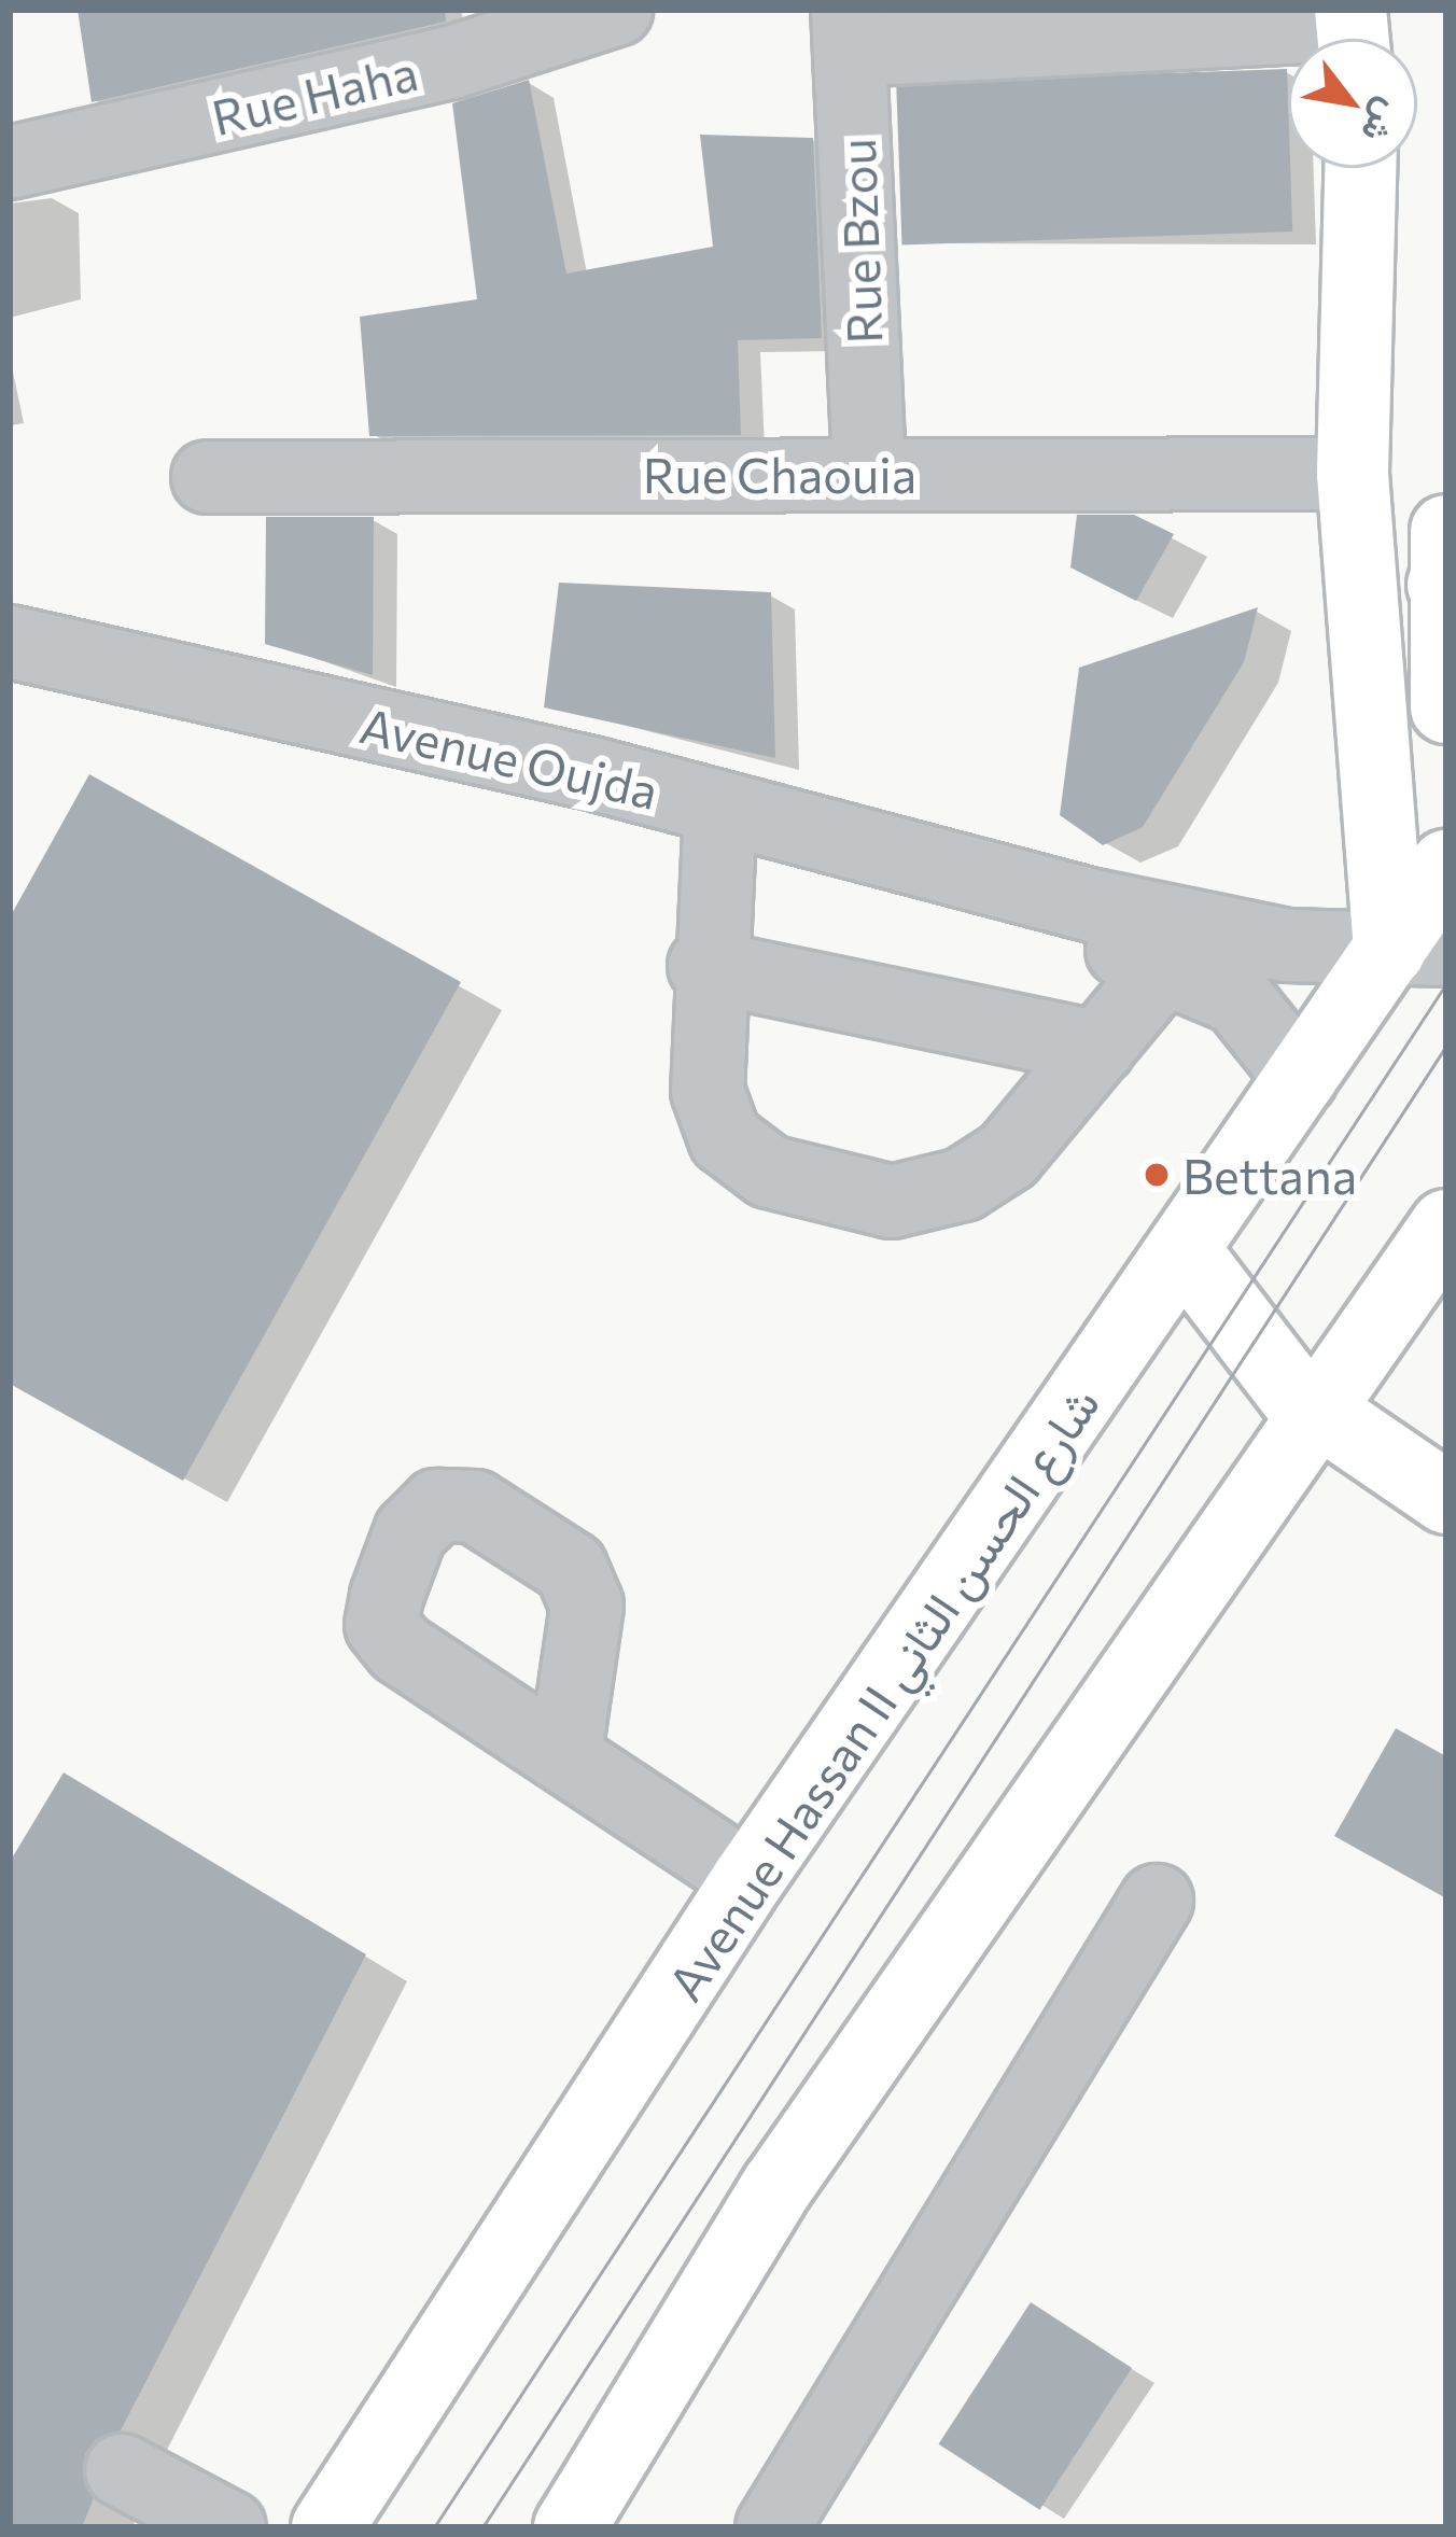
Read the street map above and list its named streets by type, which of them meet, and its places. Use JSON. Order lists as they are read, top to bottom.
{
  "streets": {
    "main road": ["Avenue Hassan II شارع الحسن الثاني"],
    "street": [
      "Rue Haha",
      "Rue Bzou",
      "Rue Chaouia",
      "Avenue Oujda"
    ]
  },
  "crossings": [
    ["Rue Bzou", "Rue Chaouia"],
    ["Avenue Oujda", "Avenue Hassan II شارع الحسن الثاني"]
  ],
  "places": ["Bettana"],
  "north": "bottom right"
}
